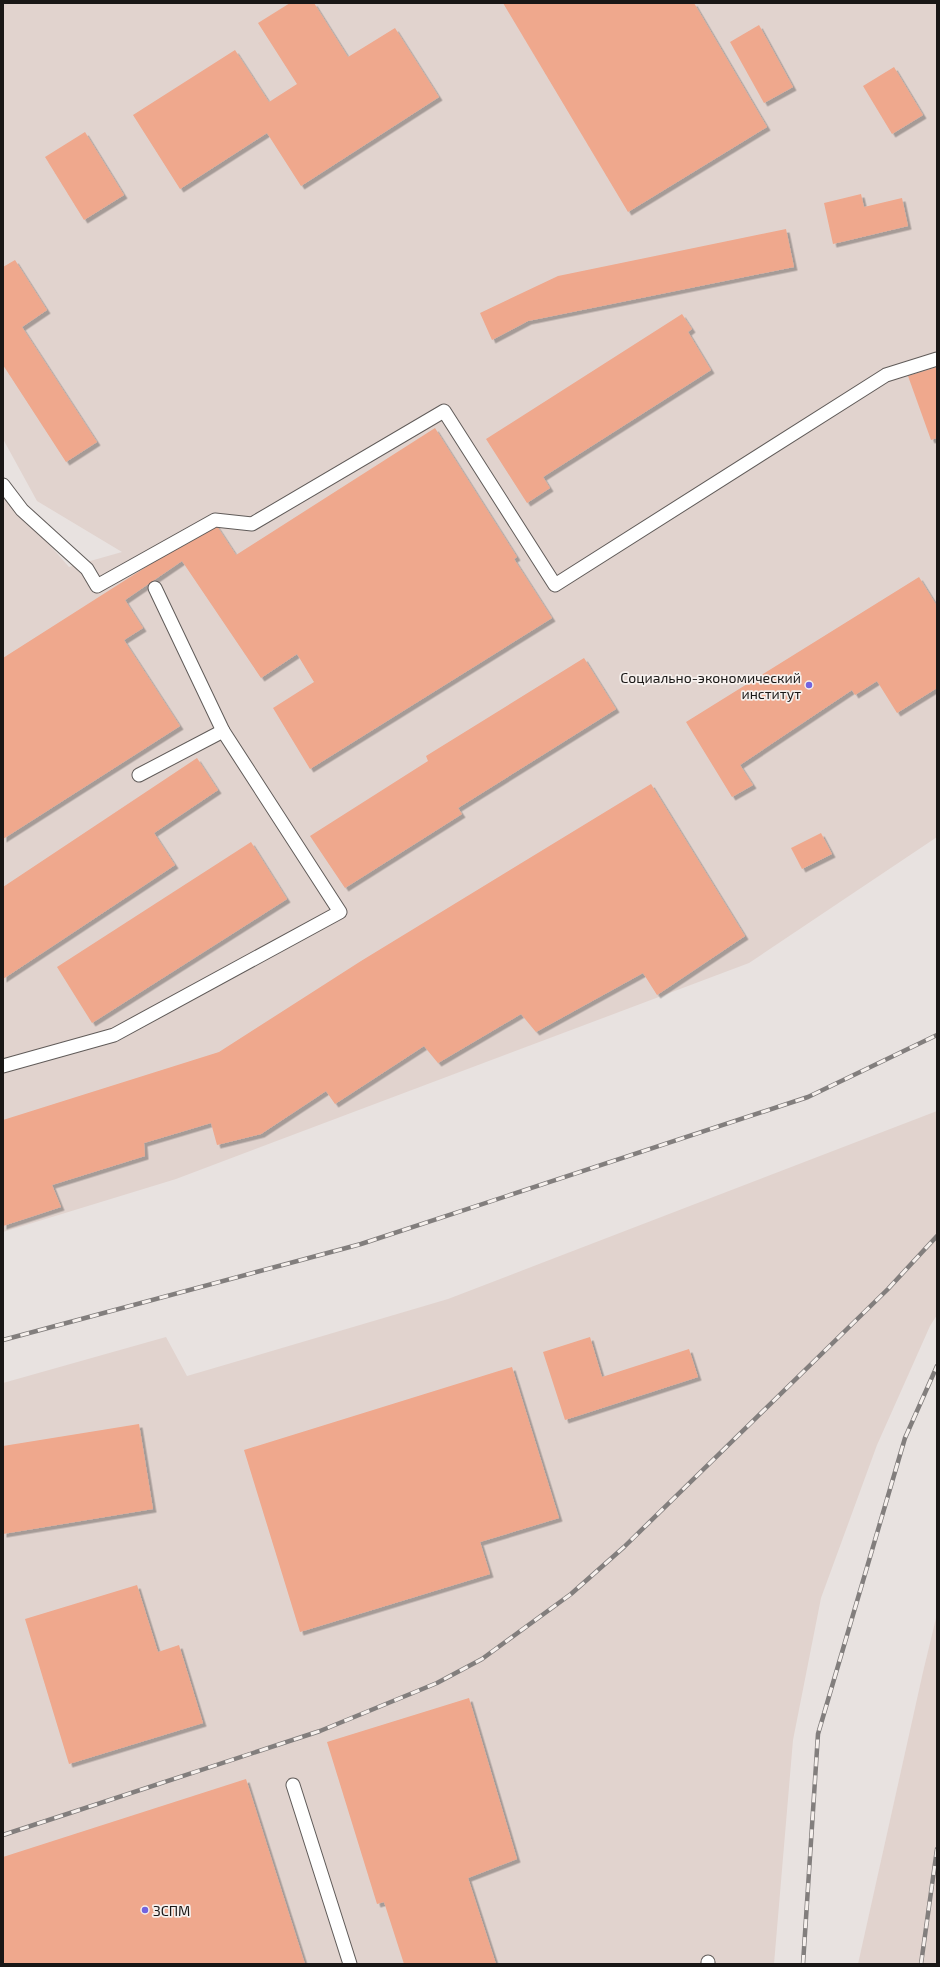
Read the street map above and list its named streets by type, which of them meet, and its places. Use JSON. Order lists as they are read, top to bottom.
{
  "places": ["Социально-экономический институт", "ЗСПМ"]
}
